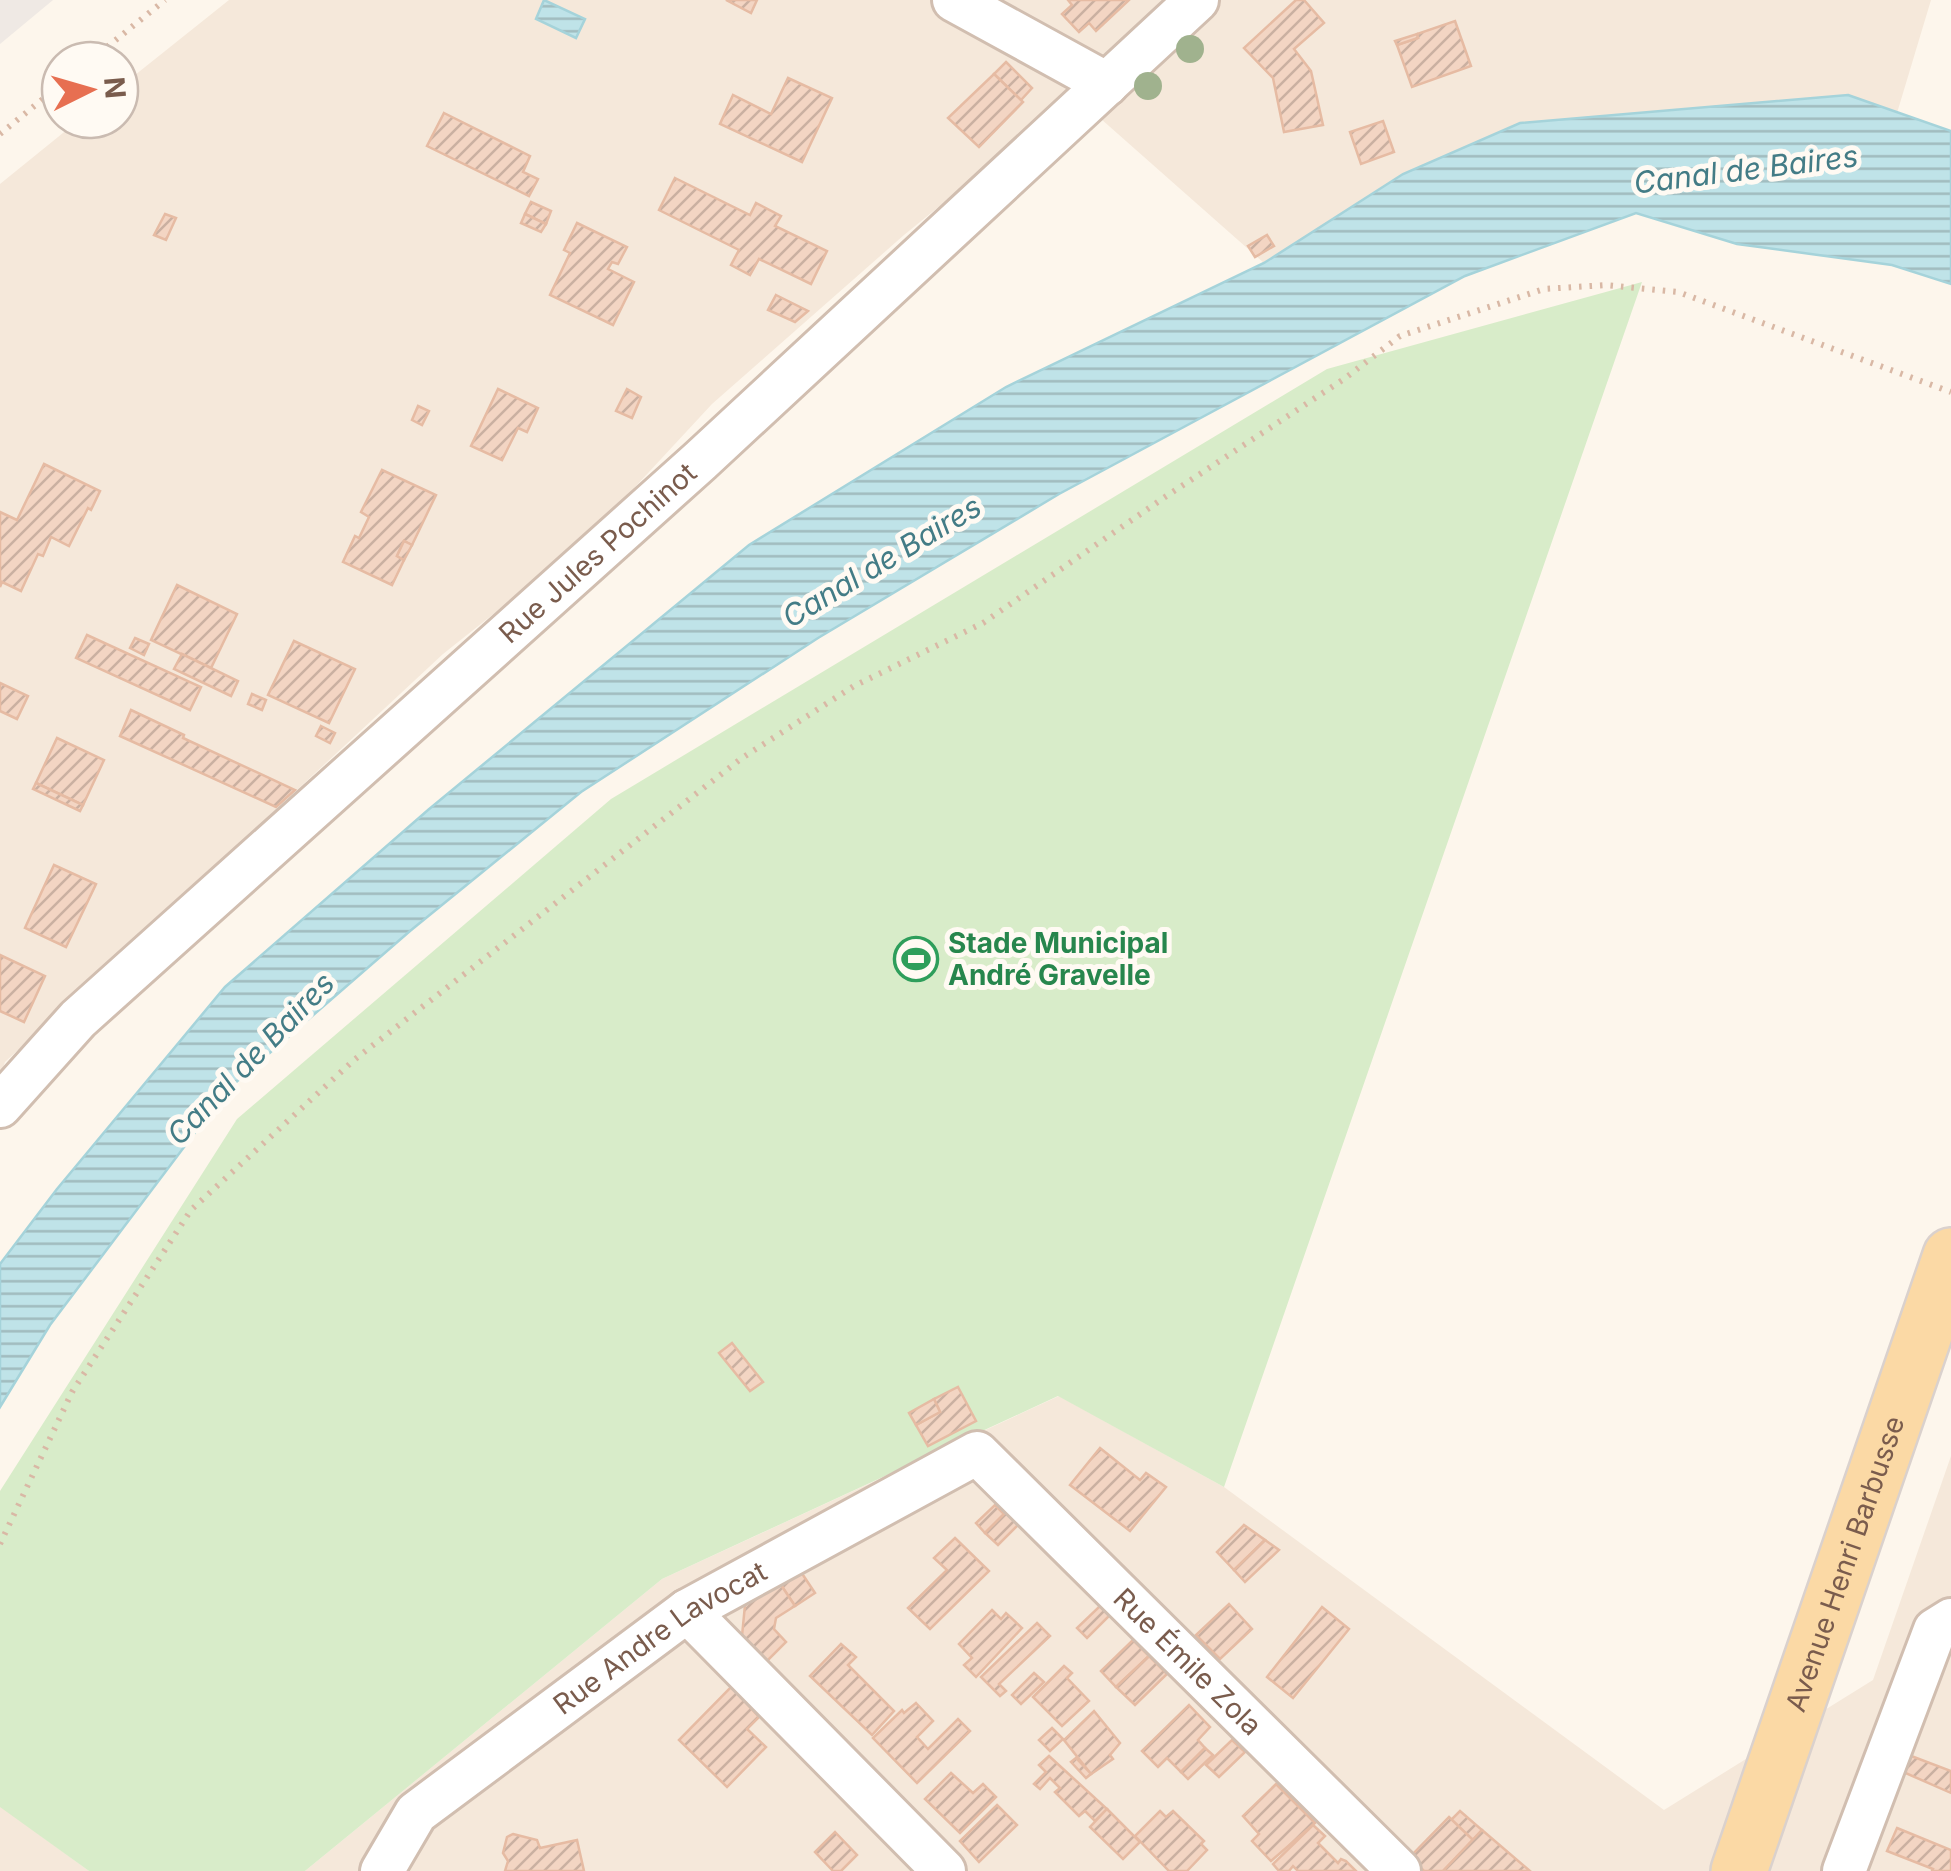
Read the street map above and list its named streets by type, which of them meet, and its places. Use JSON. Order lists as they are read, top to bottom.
{
  "streets": {
    "main road": ["Avenue Henri Barbusse"],
    "street": ["Rue Jules Pochinot", "Rue Andre Lavocat", "Rue Émile Zola"]
  },
  "crossings": [
    ["Rue Andre Lavocat", "Rue Émile Zola"]
  ],
  "water": ["Canal de Baires"],
  "places": {
    "sports": ["Stade Municipal André Gravelle"]
  },
  "north": "right"
}
